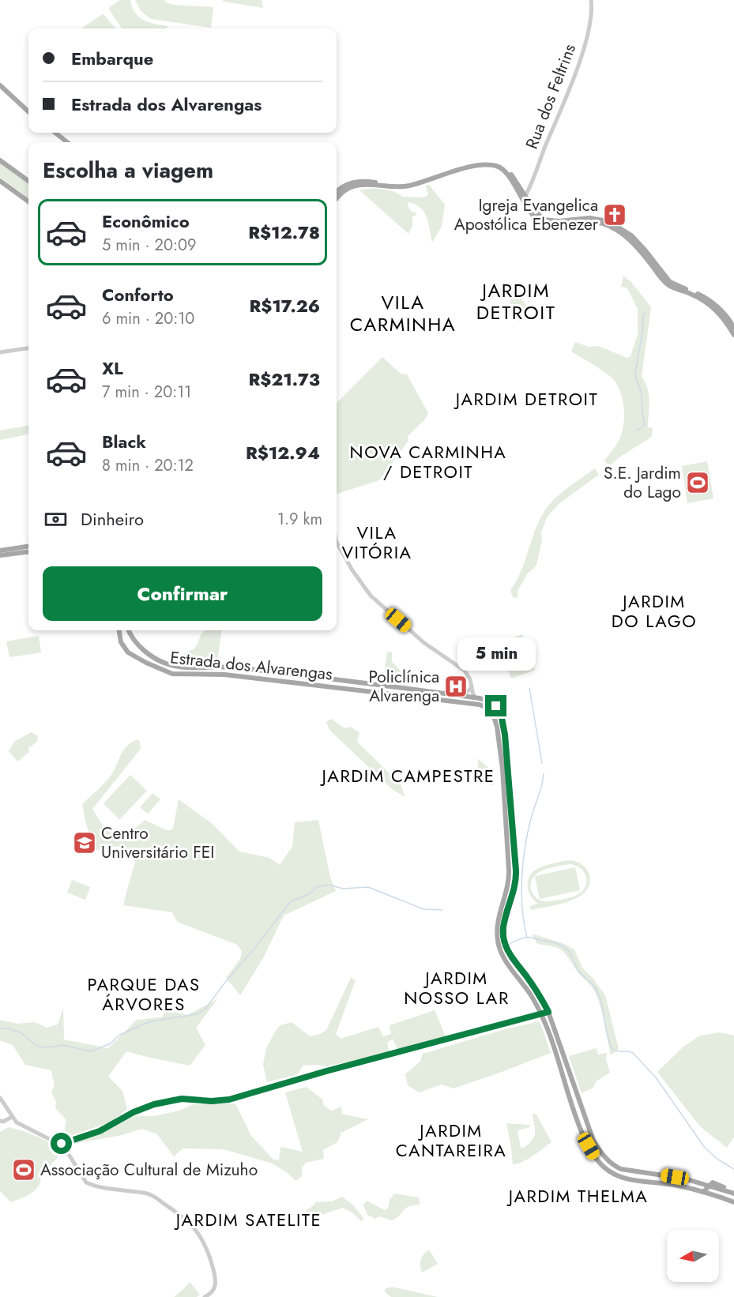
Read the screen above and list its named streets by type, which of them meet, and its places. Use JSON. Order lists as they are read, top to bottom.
{
  "streets": {
    "main road": ["Estrada dos Alvarengas"],
    "street": ["Rua dos Feltrins"]
  },
  "districts": [
    "JARDIM DETROIT",
    "VILA CARMINHA",
    "JARDIM DETROIT",
    "NOVA CARMINHA / DETROIT",
    "VILA VITÓRIA",
    "JARDIM DO LAGO",
    "JARDIM CAMPESTRE",
    "JARDIM NOSSO LAR",
    "PARQUE DAS ÁRVORES",
    "JARDIM CANTAREIRA",
    "JARDIM THELMA",
    "JARDIM SATELITE"
  ],
  "places": {
    "church": ["Igreja Evangelica Apostólica Ebenezer"],
    "sports": ["S.E. Jardim do Lago", "Associação Cultural de Mizuho"],
    "hospital": ["Policlínica Alvarenga"],
    "school or university": ["Centro Universitário FEI"]
  },
  "north": "left",
  "page": {
    "banner": ["Embarque", "Estrada dos Alvarengas"],
    "heading": "Escolha a viagem",
    "list": [
      {
        "name": "Econômico",
        "note": "5 min · 20:09",
        "value": "R$12.78"
      },
      {
        "name": "Conforto",
        "note": "6 min · 20:10",
        "value": "R$17.26"
      },
      {
        "name": "XL",
        "note": "7 min · 20:11",
        "value": "R$21.73"
      },
      {
        "name": "Black",
        "note": "8 min · 20:12",
        "value": "R$12.94"
      }
    ],
    "pay": ["Dinheiro", "1.9 km"],
    "buttons": "Confirmar",
    "bubble": "5 min"
  }
}
